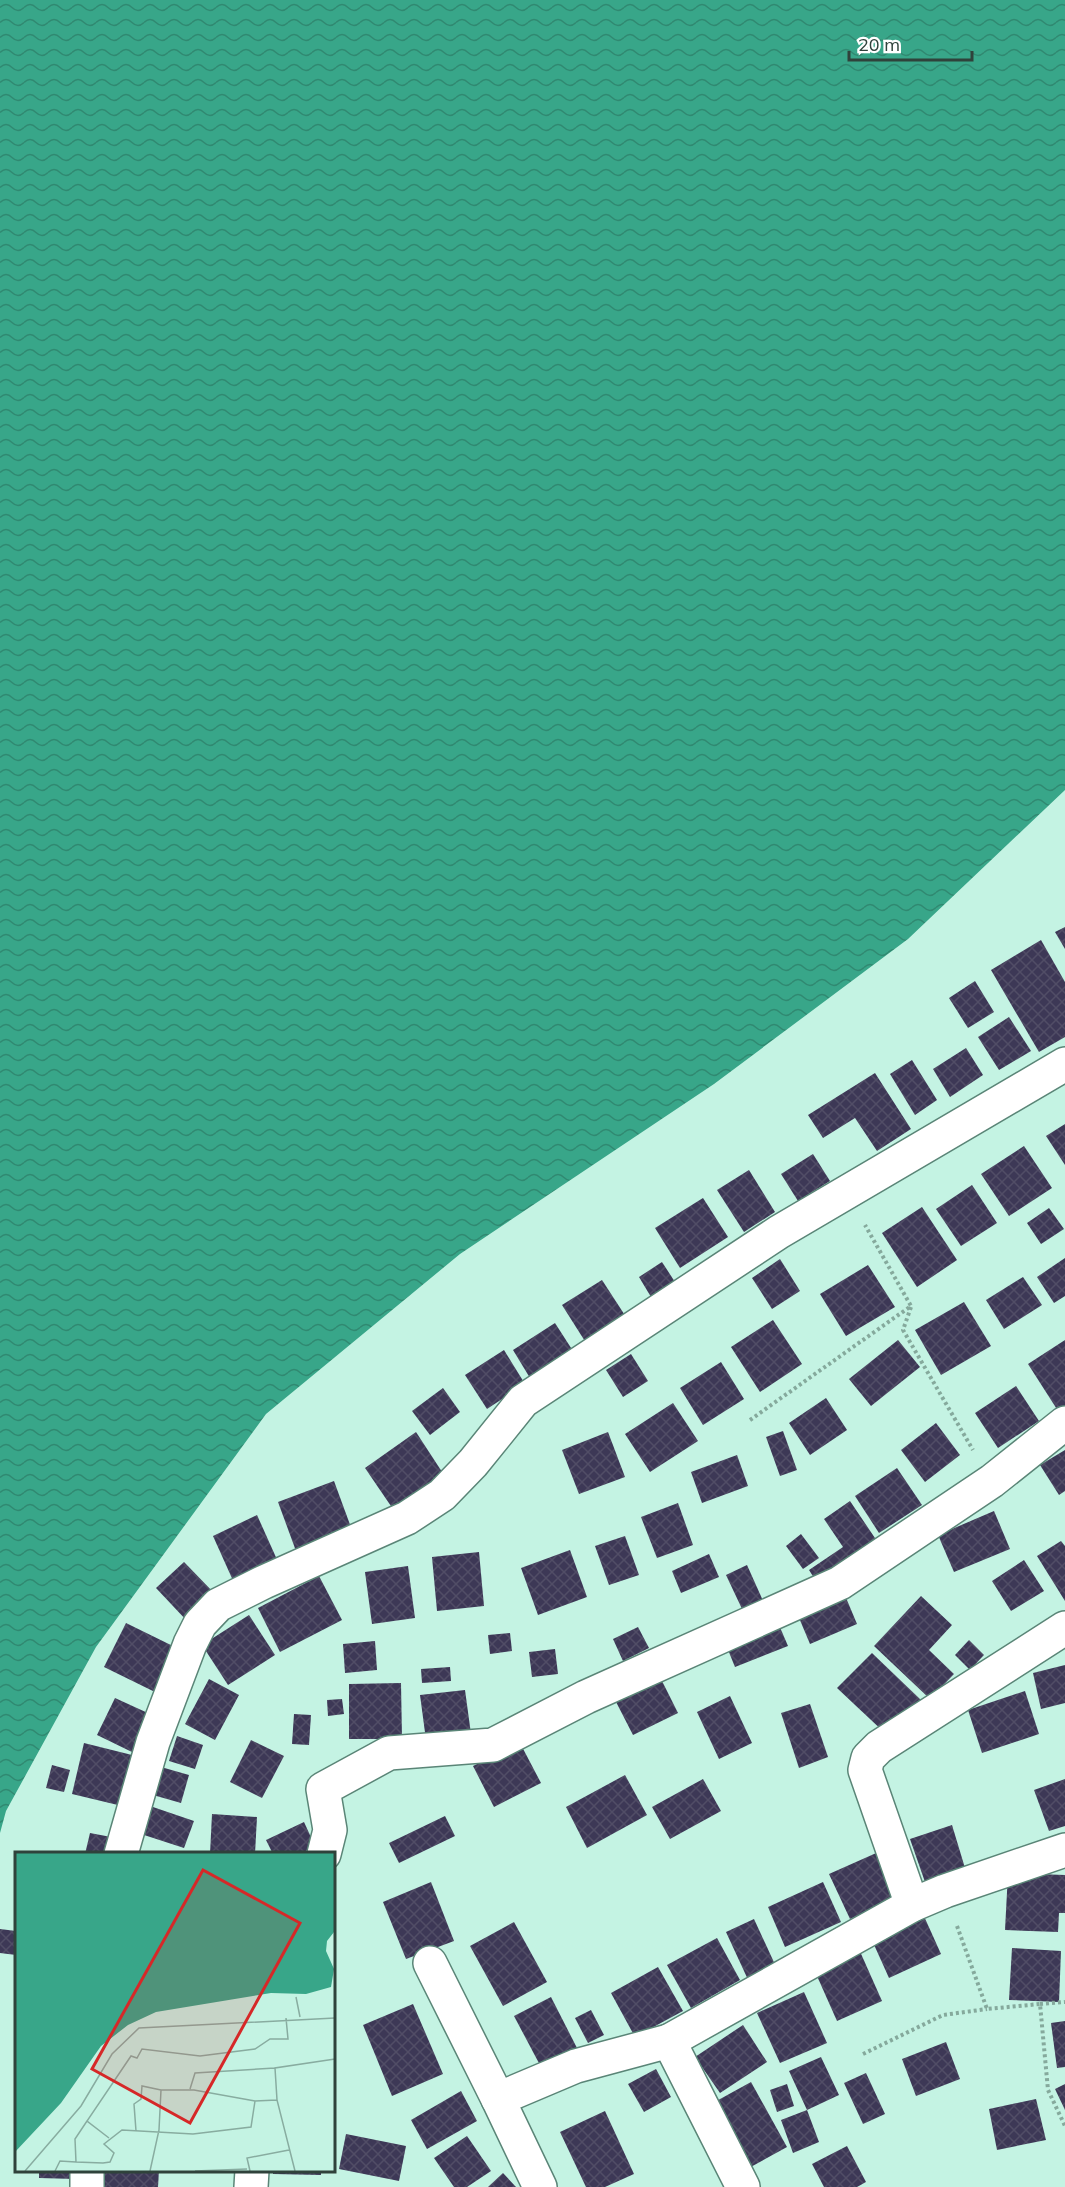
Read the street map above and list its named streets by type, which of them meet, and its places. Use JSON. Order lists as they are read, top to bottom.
{
  "scale_bar": "20 m"
}
